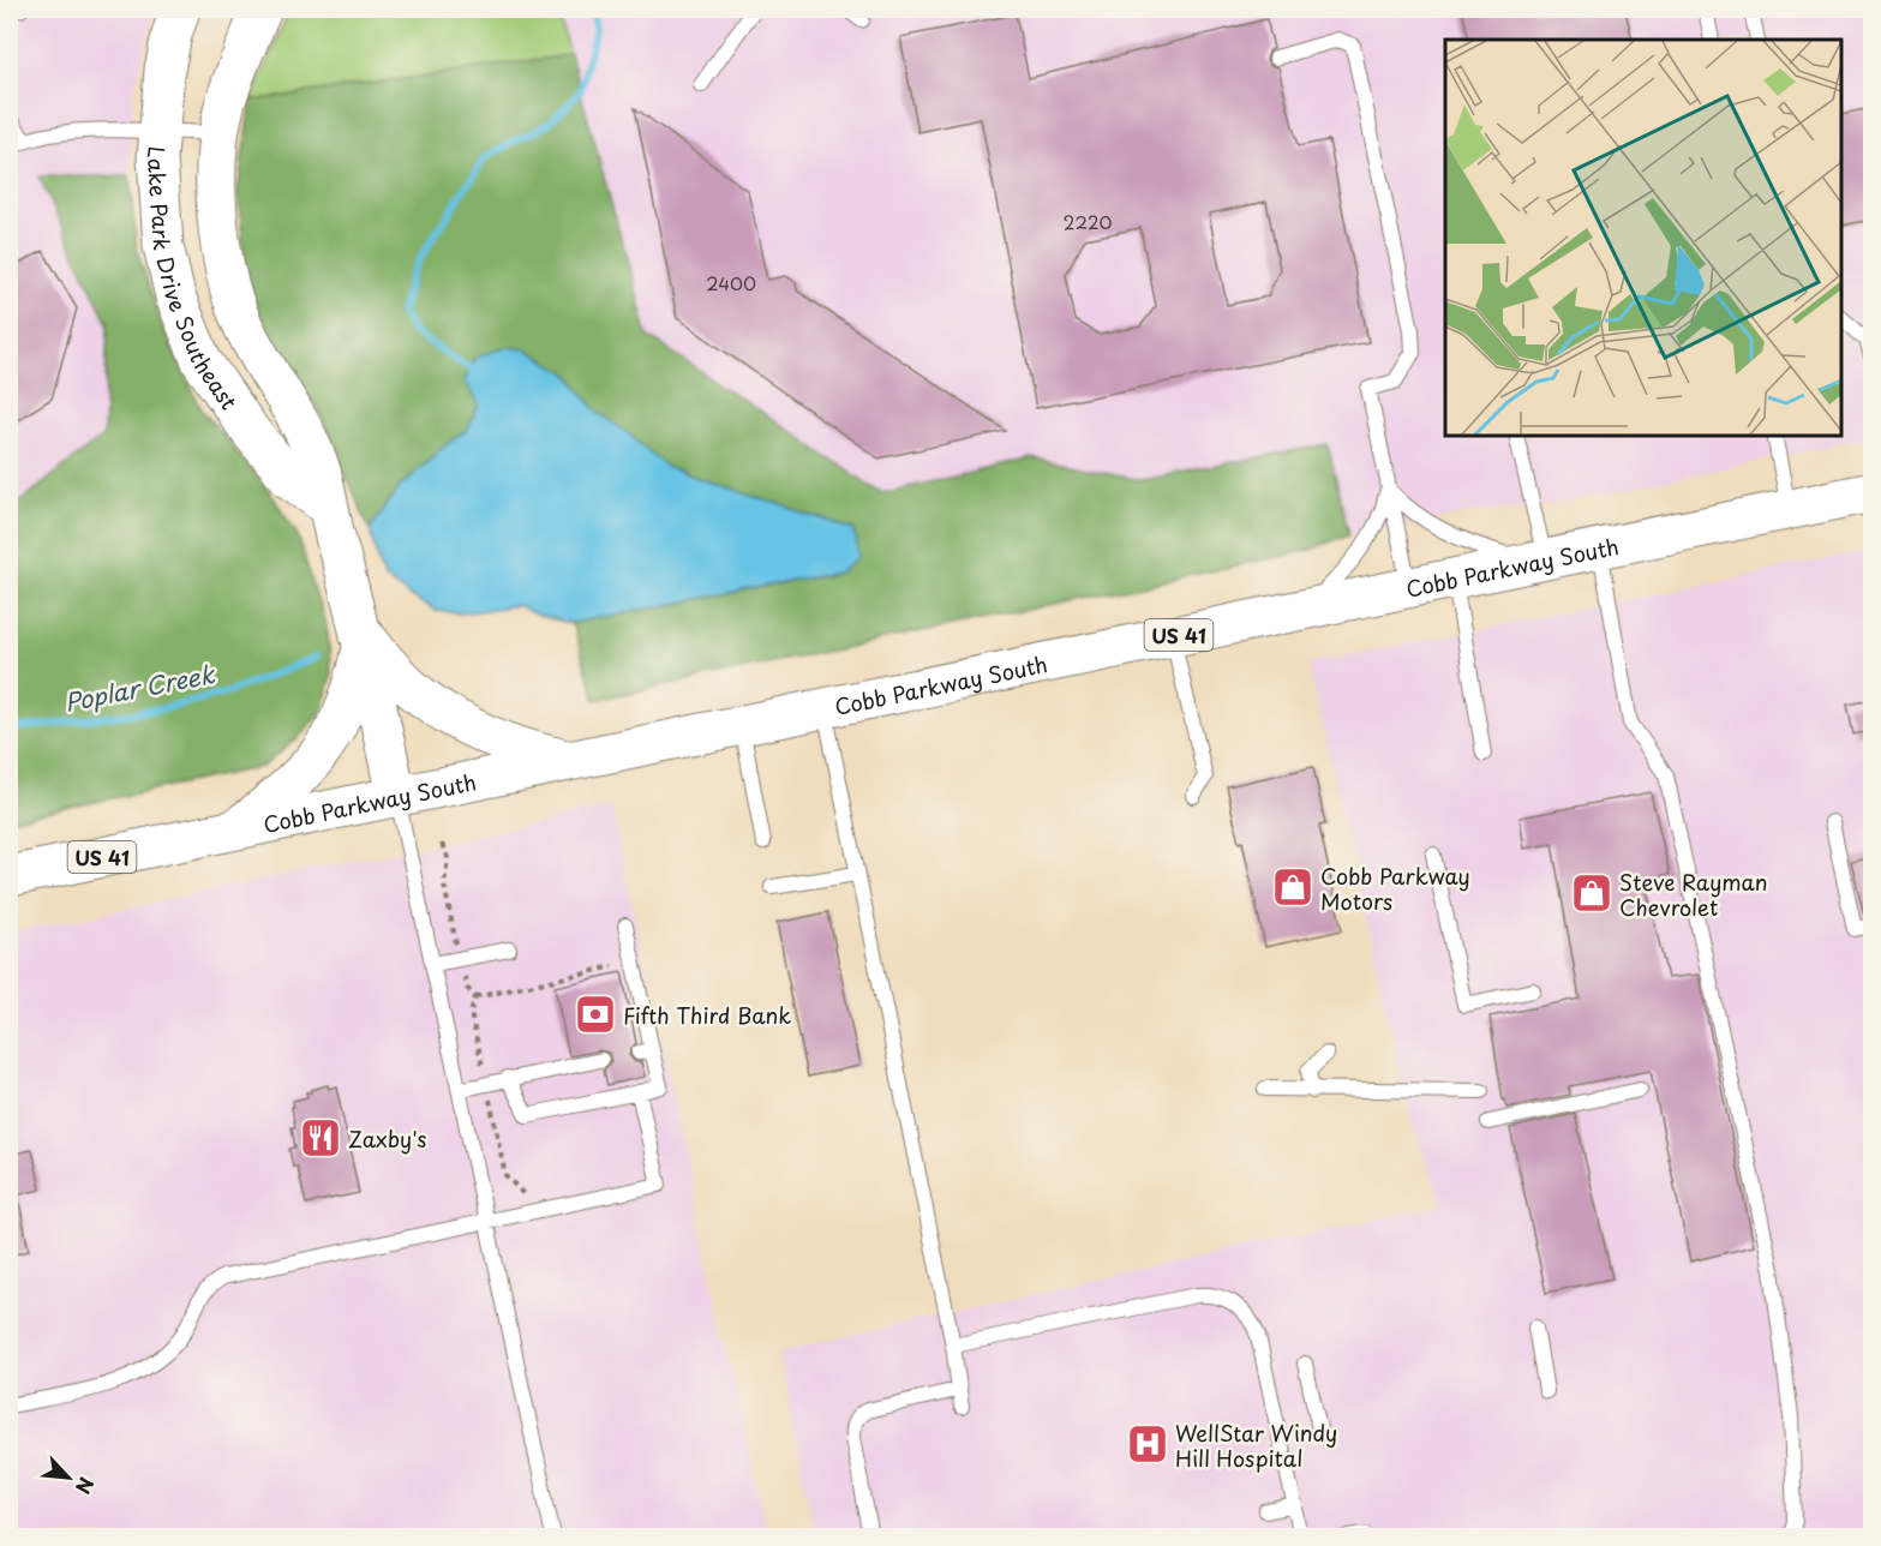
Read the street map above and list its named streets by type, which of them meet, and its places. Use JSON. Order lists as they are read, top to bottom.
{
  "streets": {
    "main road": ["Lake Park Drive Southeast", "Cobb Parkway South", "US 41"]
  },
  "crossings": [
    ["Lake Park Drive Southeast", "Cobb Parkway South"]
  ],
  "water": ["Poplar Creek"],
  "places": {
    "shop": ["Cobb Parkway Motors", "Steve Rayman Chevrolet"],
    "bank": ["Fifth Third Bank"],
    "restaurant": ["Zaxby's"],
    "hospital": ["WellStar Windy Hill Hospital"]
  },
  "house_numbers": ["2220", "2400"],
  "north": "bottom right"
}
